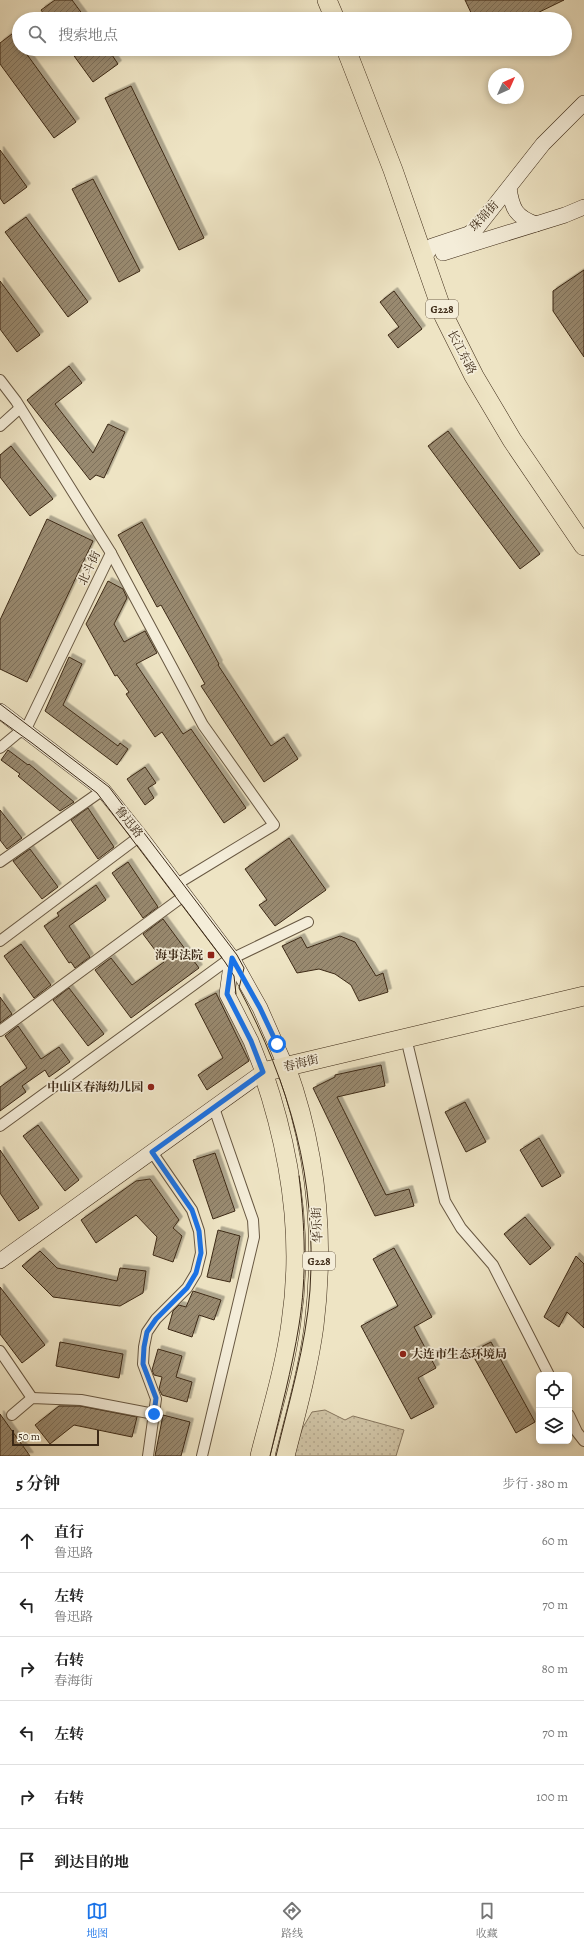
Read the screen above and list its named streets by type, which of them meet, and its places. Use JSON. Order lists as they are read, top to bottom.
{
  "streets": {
    "highway": [
      "G228",
      "长江东路",
      "春海街",
      "华乐街"
    ],
    "main road": ["珠锦街", "鲁迅路"],
    "street": ["北斗街"]
  },
  "crossings": [
    ["珠锦街", "长江东路"],
    ["北斗街", "鲁迅路"],
    ["鲁迅路", "春海街"],
    ["鲁迅路", "华乐街"],
    ["春海街", "华乐街"]
  ],
  "places": {
    "transit": ["海事法院"],
    "other": ["中山区春海幼儿园", "大连市生态环境局"]
  },
  "scale_bar": "50 m",
  "north": "top right",
  "page": {
    "search": "搜索地点",
    "scale": "50 m",
    "heading": ["5 分钟", "步行 · 380 m"],
    "list": [
      ["直行", "鲁迅路", "60 m"],
      ["左转", "鲁迅路", "70 m"],
      ["右转", "春海街", "80 m"],
      ["左转", "70 m"],
      ["右转", "100 m"],
      "到达目的地"
    ],
    "nav": ["地图", "路线", "收藏"]
  }
}
